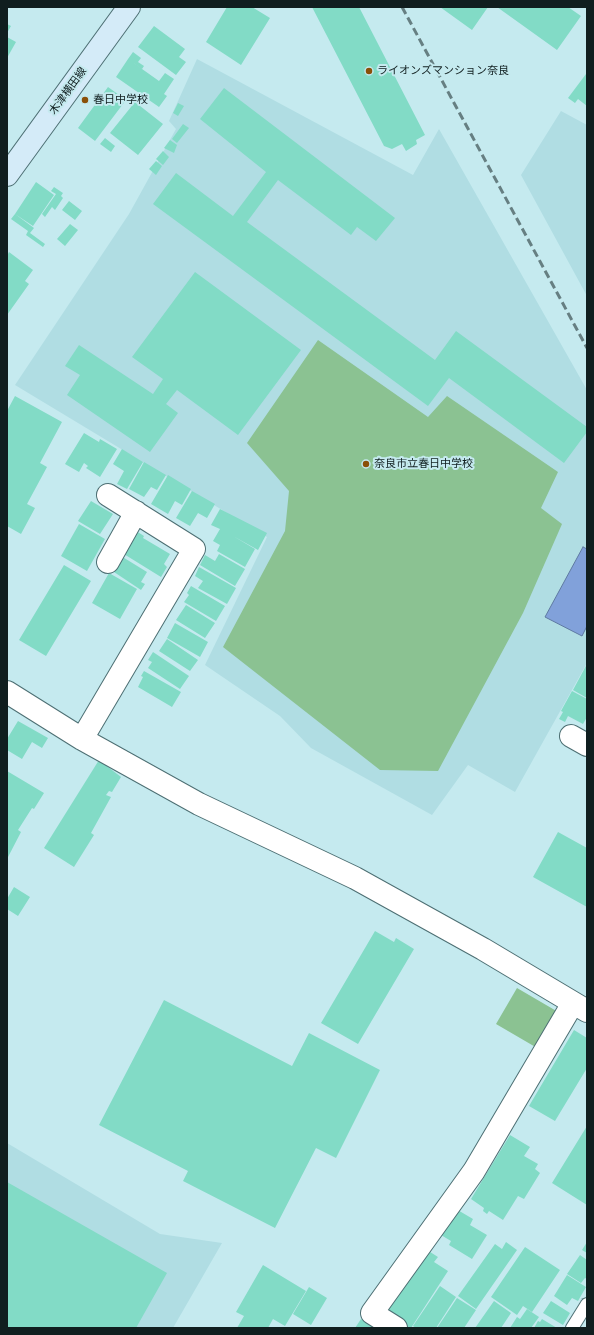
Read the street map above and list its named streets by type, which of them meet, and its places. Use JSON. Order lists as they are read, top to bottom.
{
  "streets": {
    "main road": ["木津横田線"]
  },
  "places": ["ライオンズマンション奈良", "春日中学校", "奈良市立春日中学校"]
}
